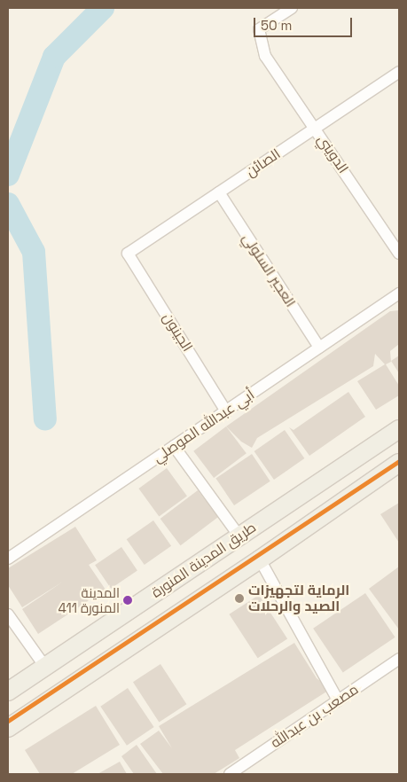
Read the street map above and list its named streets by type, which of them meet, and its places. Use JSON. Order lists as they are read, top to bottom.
{
  "streets": {
    "main road": ["طريق المدينة المنورة"],
    "street": [
      "الدويني",
      "الصائن",
      "العجير السلولي",
      "الجينون",
      "أبي عبدالله الموصلي",
      "مصعب بن عبدالله"
    ]
  },
  "crossings": [
    ["الدويني", "الصائن"],
    ["الصائن", "العجير السلولي"],
    ["الصائن", "الجينون"],
    ["العجير السلولي", "أبي عبدالله الموصلي"],
    ["الجينون", "أبي عبدالله الموصلي"]
  ],
  "places": ["الرماية لتجهيزات الصيد والرحلات", "المدينة المنورة 411"],
  "scale_bar": "50 m"
}
